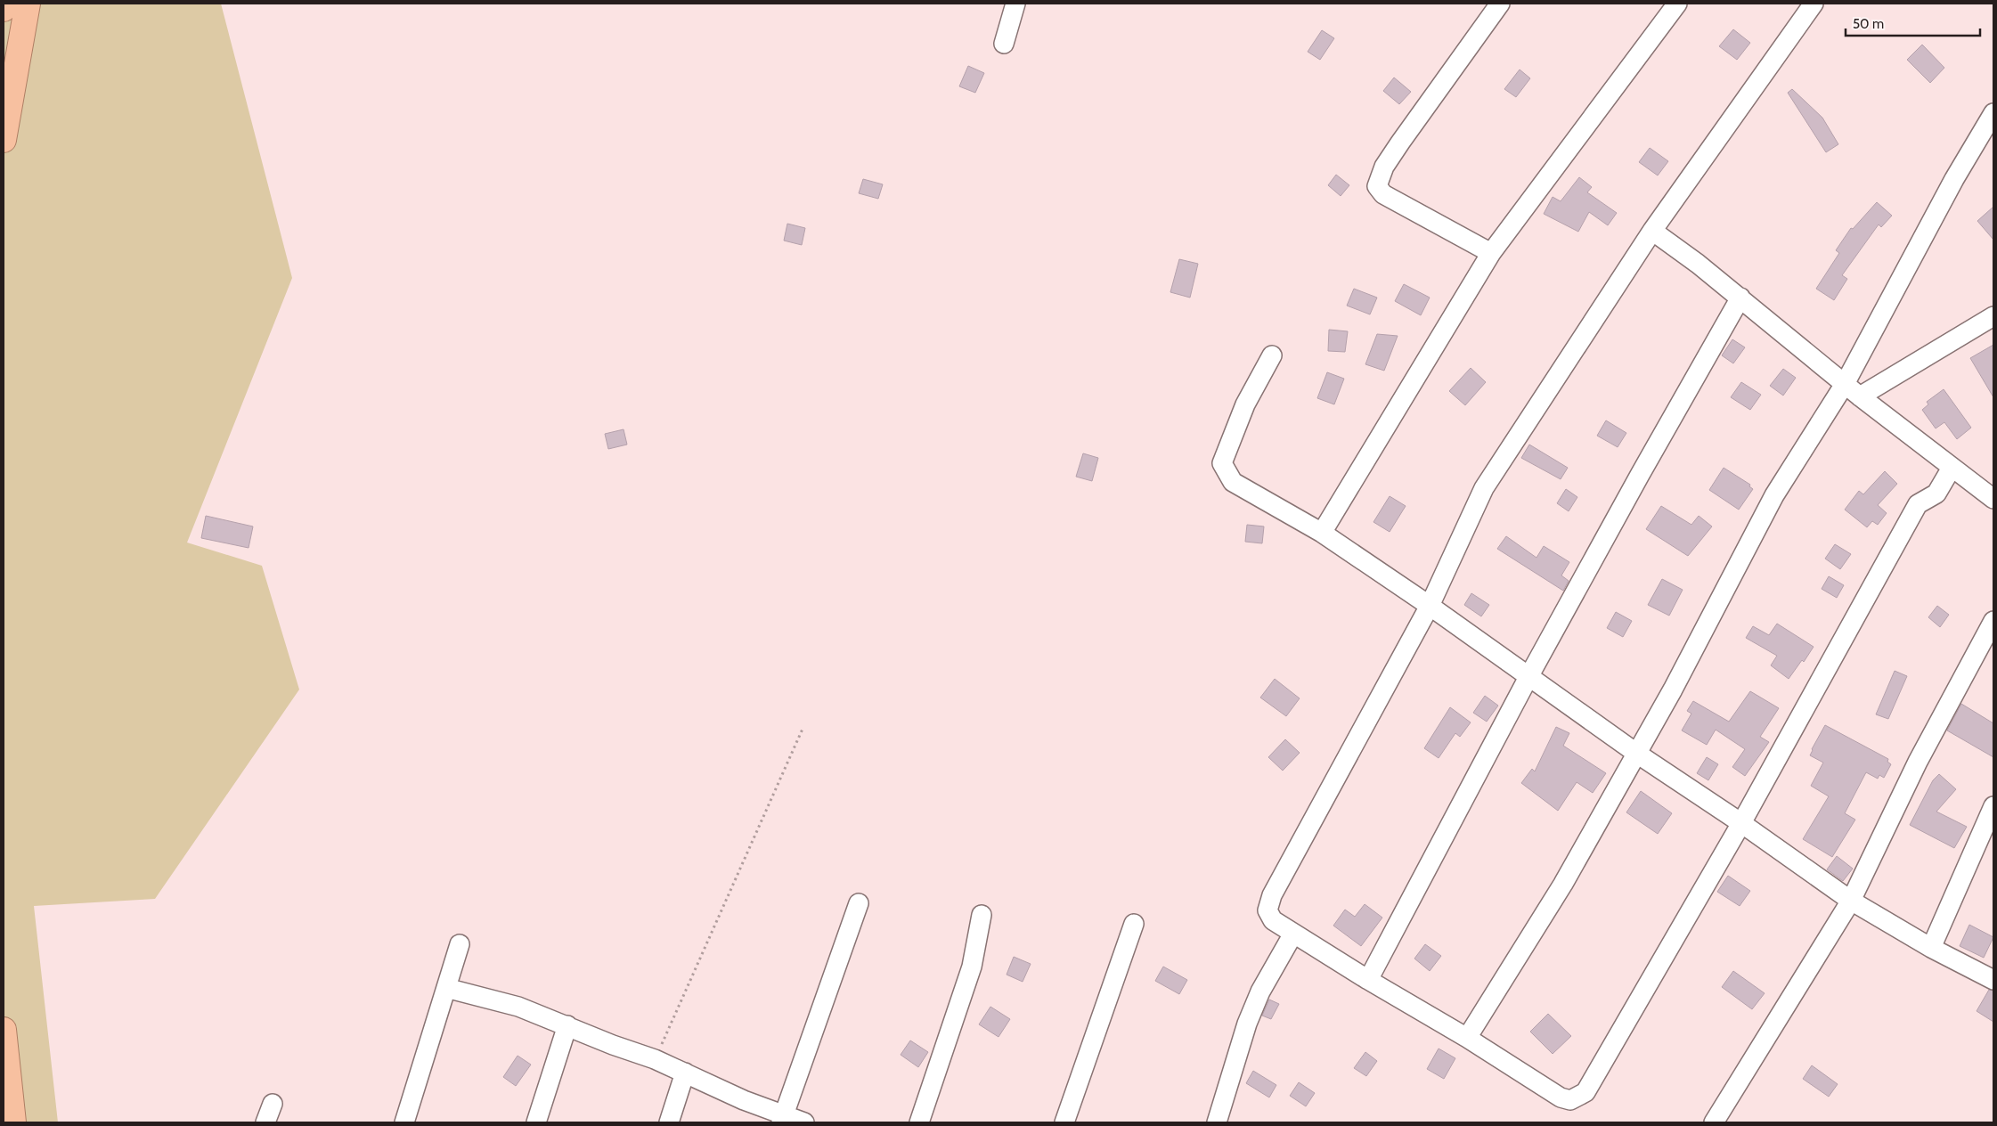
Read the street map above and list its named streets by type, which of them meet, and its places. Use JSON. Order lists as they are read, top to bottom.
{
  "scale_bar": "50 m"
}
